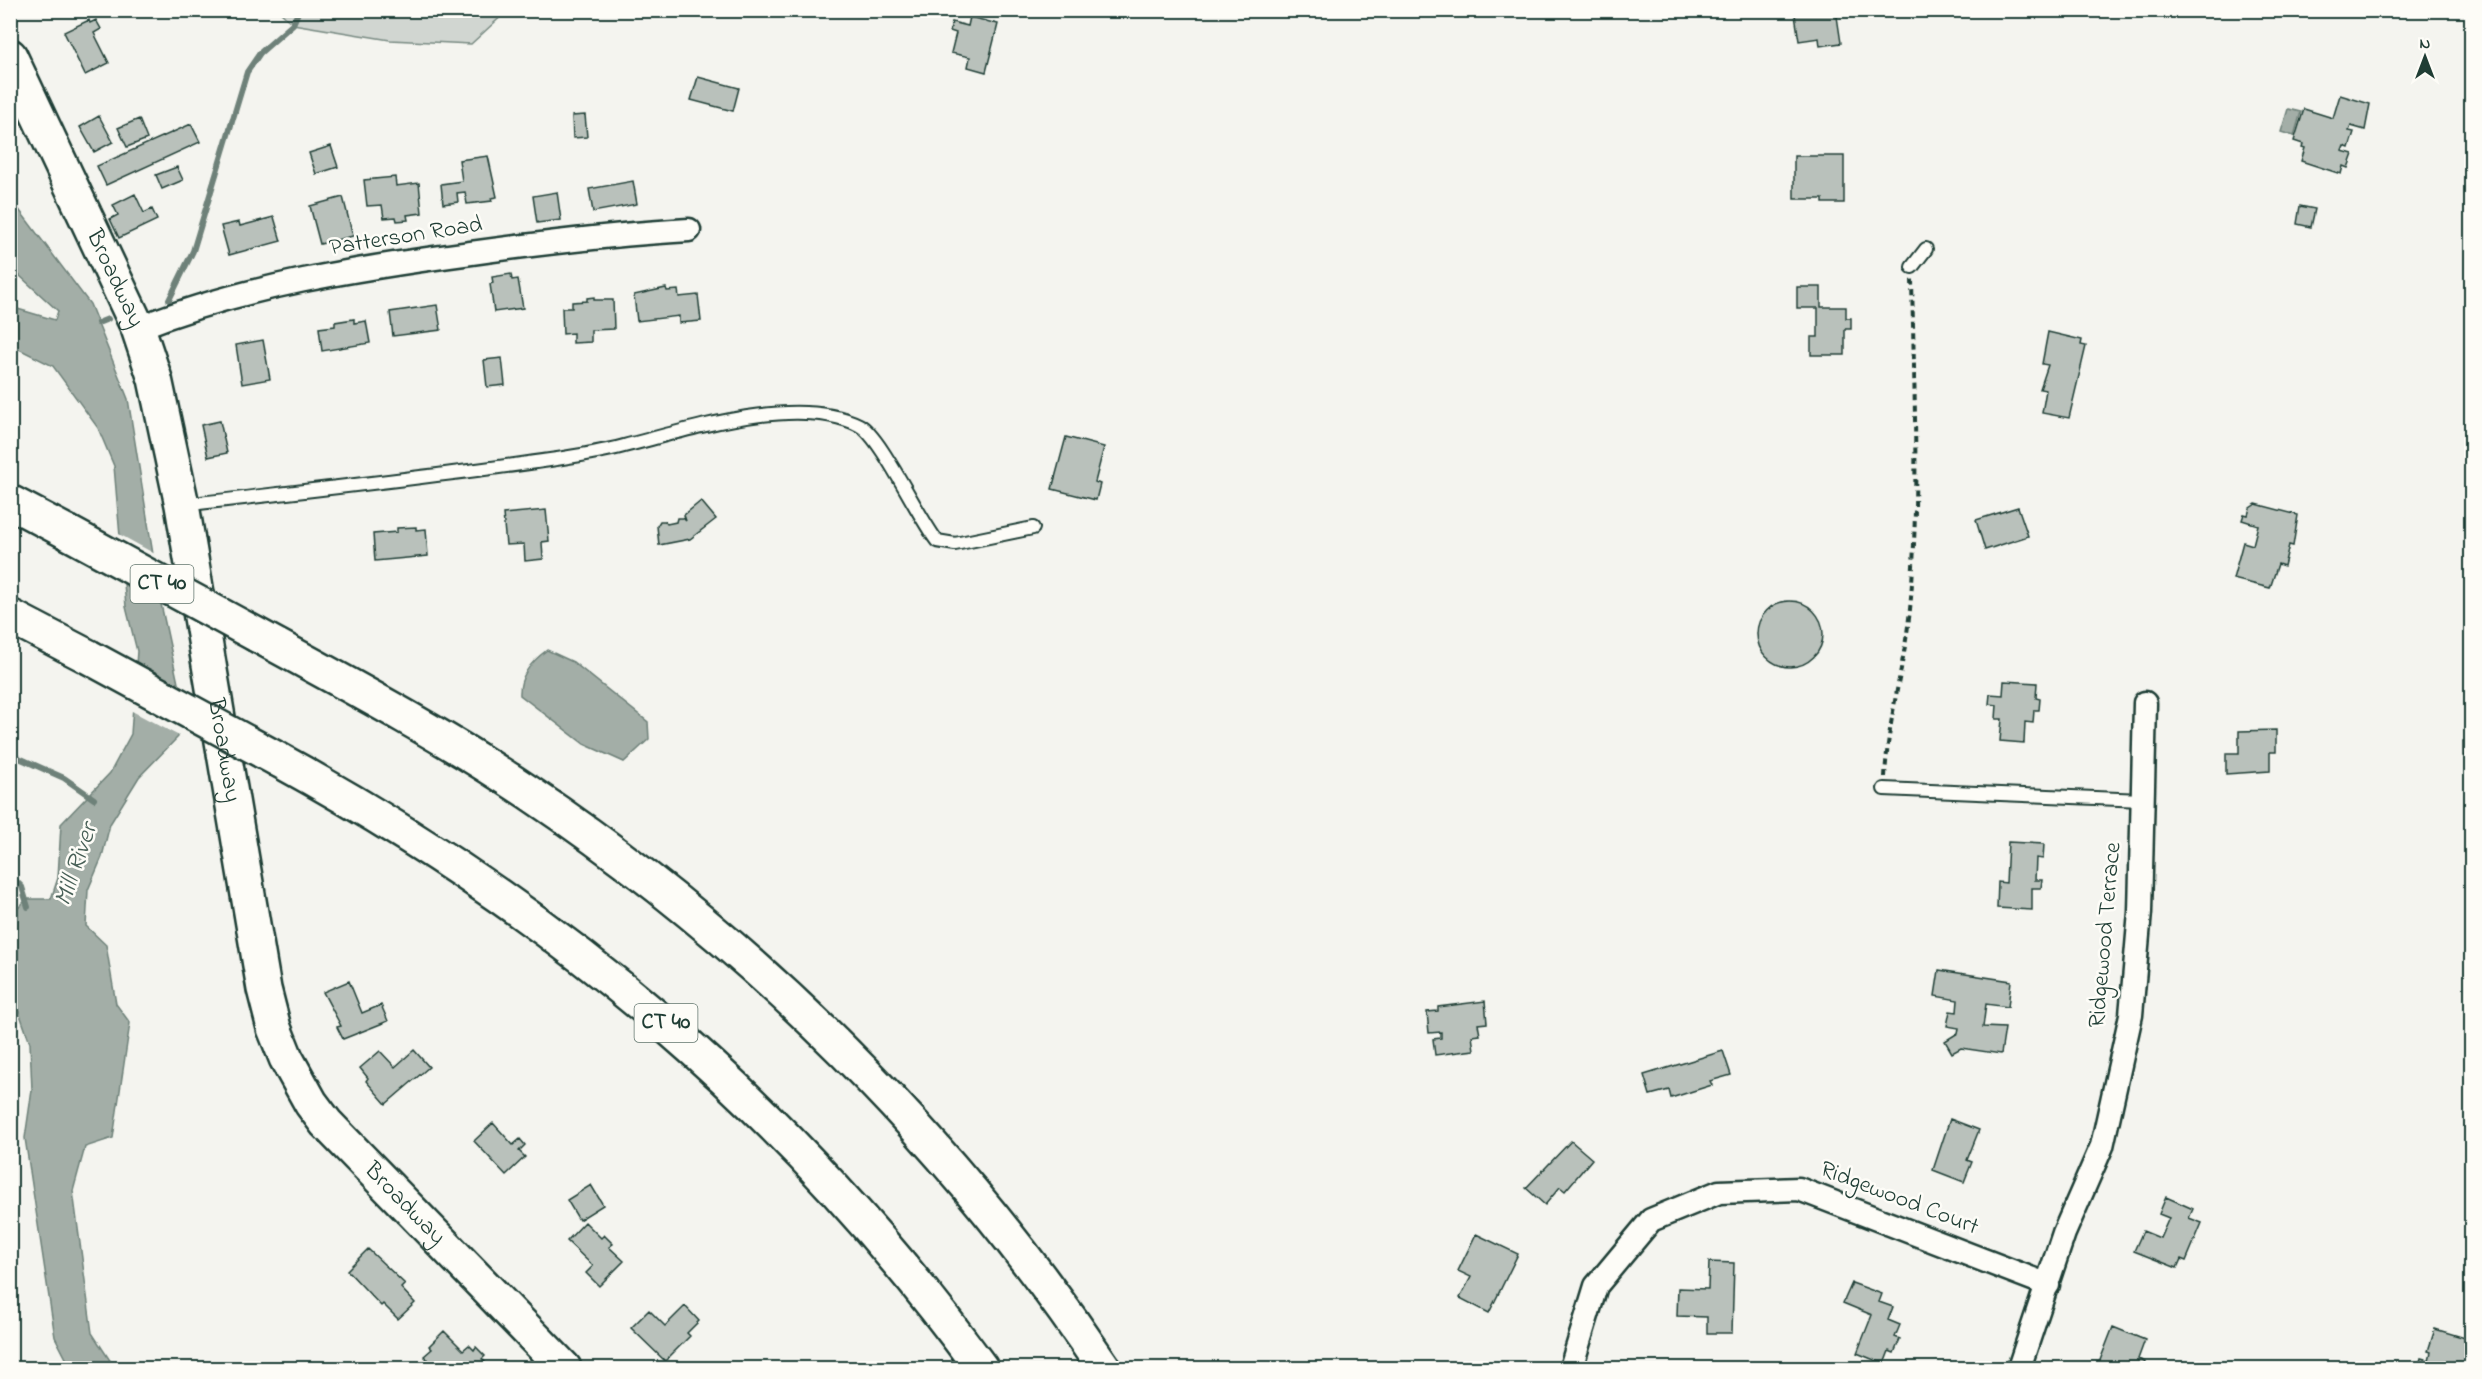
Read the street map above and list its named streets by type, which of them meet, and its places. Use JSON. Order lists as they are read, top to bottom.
{
  "streets": {
    "main road": ["Broadway", "CT 40"],
    "street": ["Patterson Road", "Ridgewood Terrace", "Ridgewood Court"]
  },
  "crossings": [
    ["Patterson Road", "Broadway"],
    ["Ridgewood Terrace", "Ridgewood Court"]
  ],
  "water": ["Mill River"],
  "north": "top"
}
